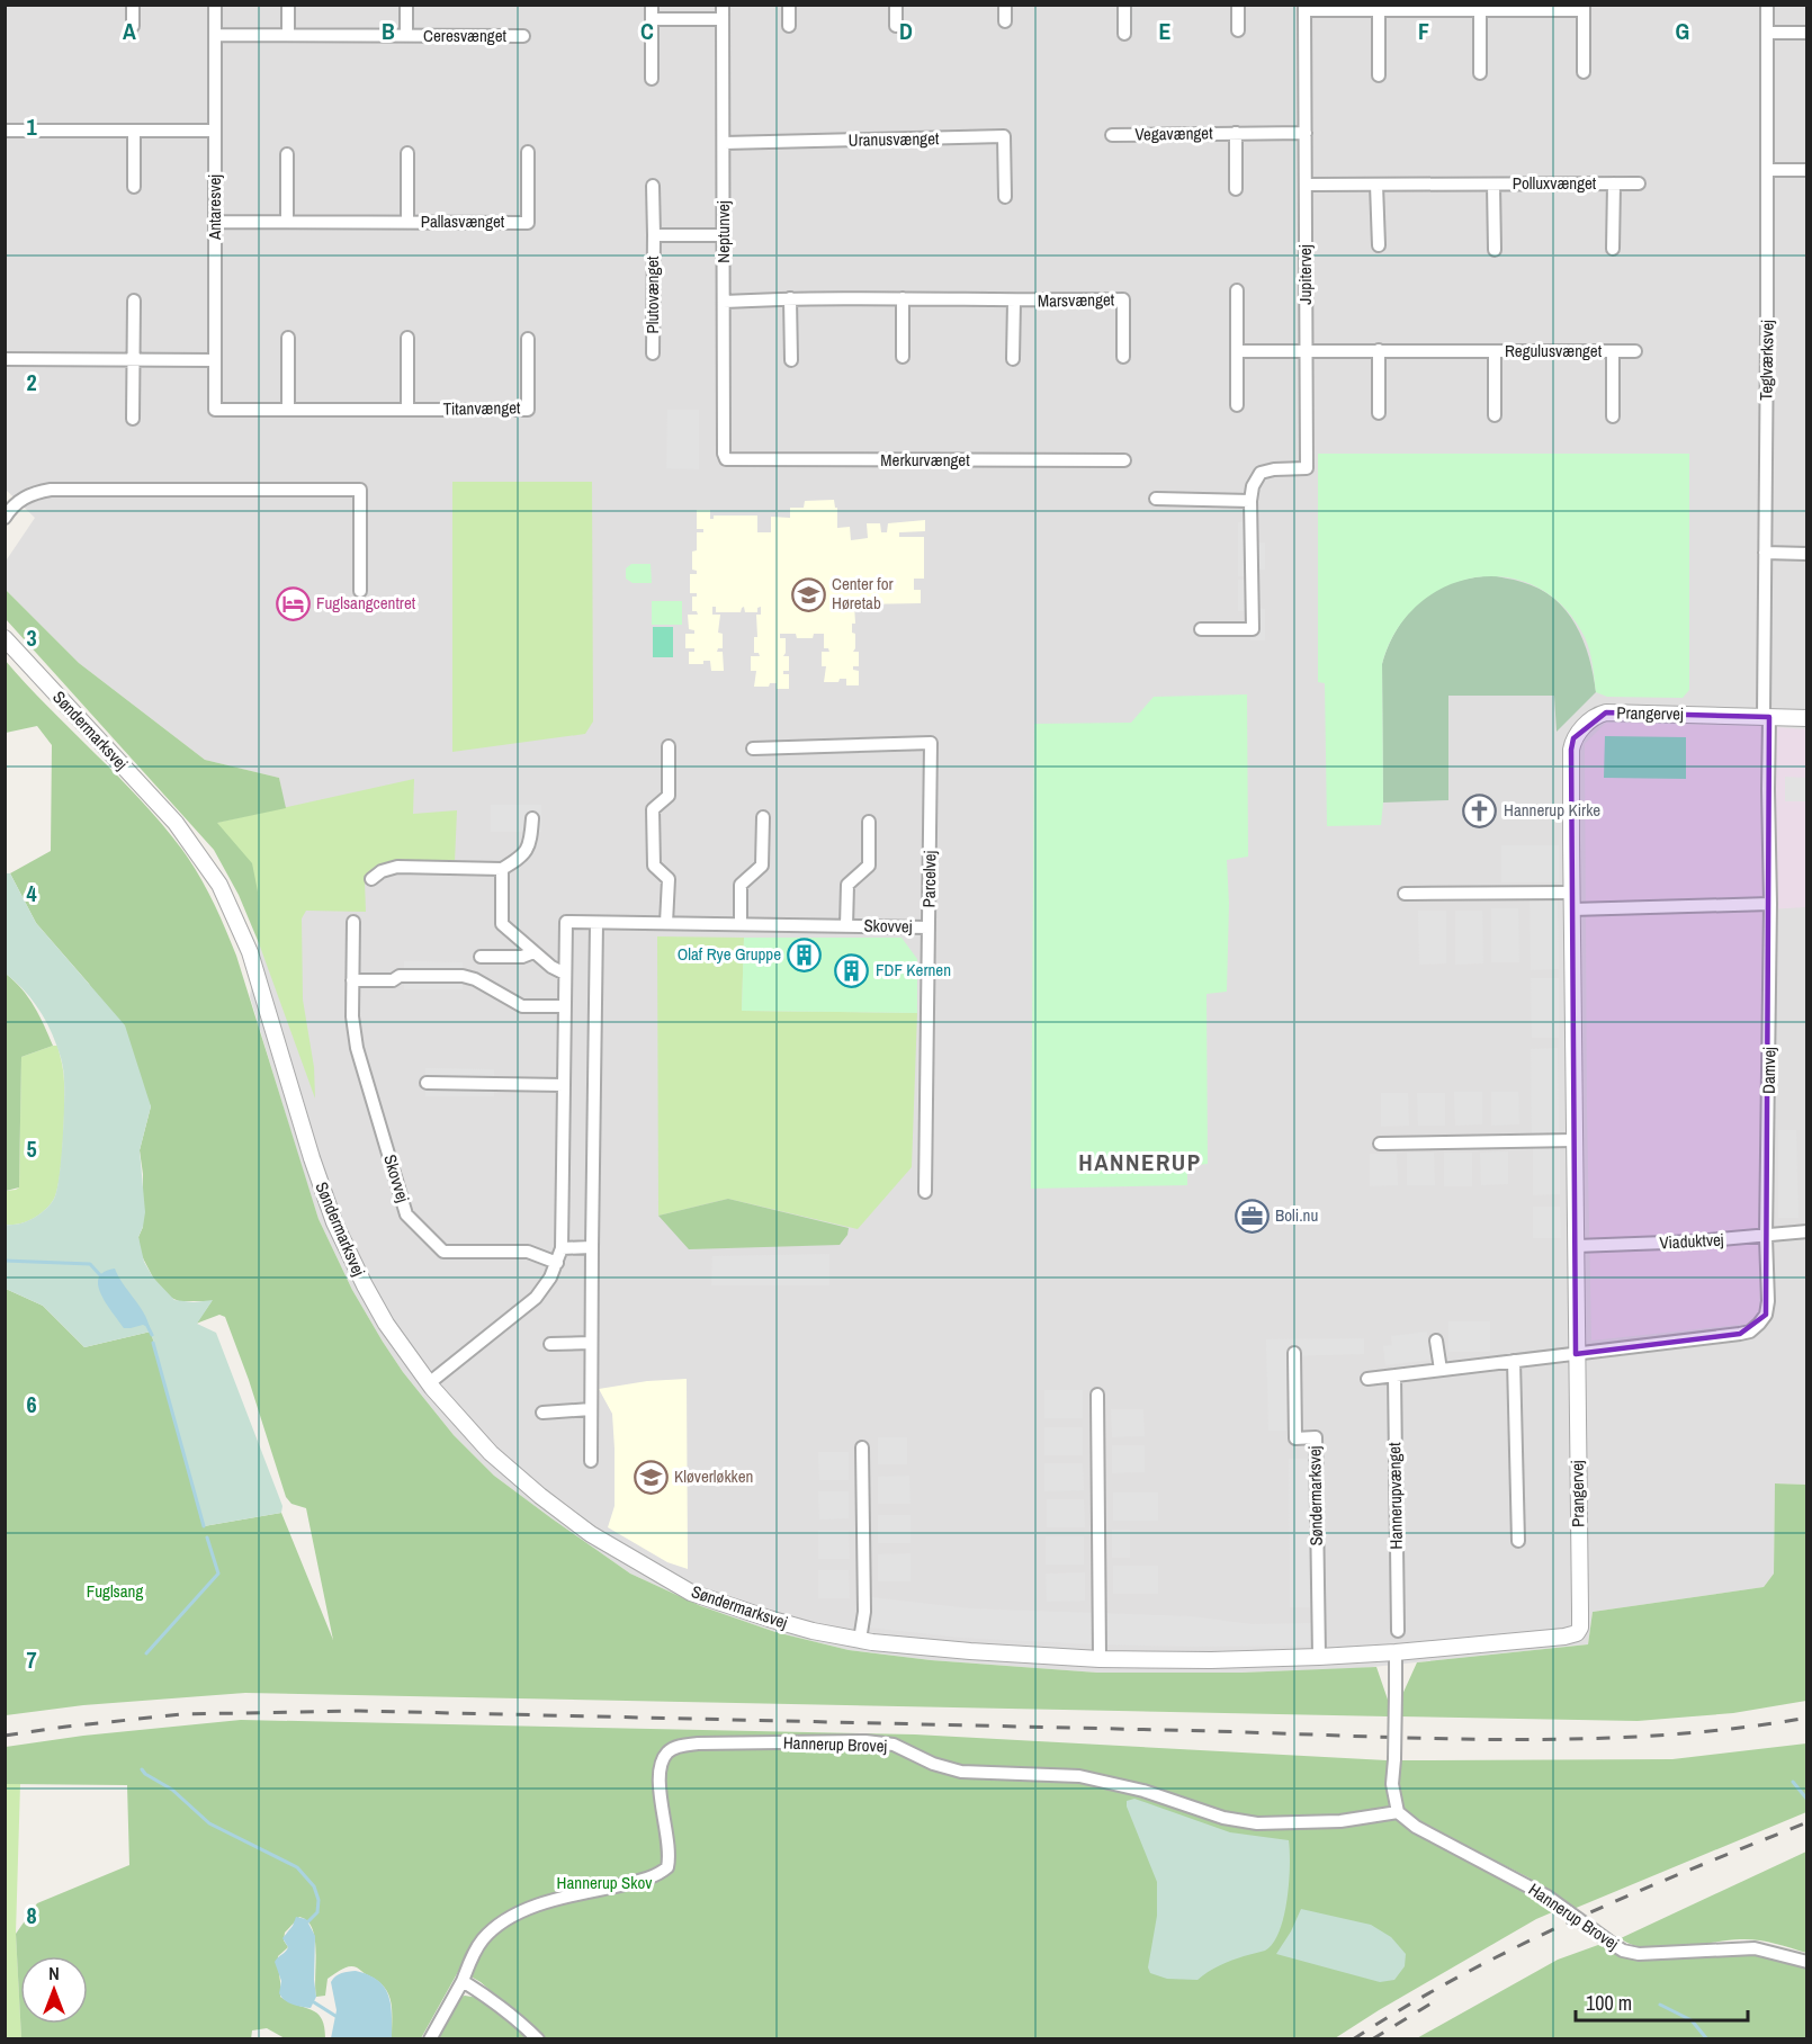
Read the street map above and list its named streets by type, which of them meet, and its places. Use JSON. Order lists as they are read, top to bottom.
{
  "streets": {
    "street": [
      "Ceresvænget",
      "Vegavænget",
      "Uranusvænget",
      "Polluxvænget",
      "Antaresvej",
      "Pallasvænget",
      "Neptunvej",
      "Jupitervej",
      "Plutovænget",
      "Marsvænget",
      "Regulusvænget",
      "Teglværksvej",
      "Titanvænget",
      "Merkurvænget",
      "Prangervej",
      "Søndermarksvej",
      "Parcelvej",
      "Skovvej",
      "Damvej",
      "Viaduktvej",
      "Hannerupvænget",
      "Hannerup Brovej"
    ]
  },
  "crossings": [
    ["Ceresvænget", "Antaresvej"],
    ["Vegavænget", "Jupitervej"],
    ["Uranusvænget", "Neptunvej"],
    ["Polluxvænget", "Jupitervej"],
    ["Antaresvej", "Pallasvænget"],
    ["Antaresvej", "Titanvænget"],
    ["Neptunvej", "Plutovænget"],
    ["Neptunvej", "Marsvænget"],
    ["Neptunvej", "Merkurvænget"],
    ["Jupitervej", "Regulusvænget"],
    ["Teglværksvej", "Prangervej"],
    ["Teglværksvej", "Damvej"],
    ["Prangervej", "Søndermarksvej"],
    ["Prangervej", "Damvej"],
    ["Prangervej", "Viaduktvej"],
    ["Søndermarksvej", "Skovvej"],
    ["Parcelvej", "Skovvej"],
    ["Damvej", "Viaduktvej"]
  ],
  "districts": ["HANNERUP"],
  "parks": ["Fuglsang", "Hannerup Skov"],
  "places": {
    "school or university": ["Center for Høretab", "Kløverløkken"],
    "hotel": ["Fuglsangcentret"],
    "church": ["Hannerup Kirke"],
    "building": ["Olaf Rye Gruppe", "FDF Kernen"],
    "office": ["Boli.nu"]
  },
  "scale_bar": "100 m",
  "north": "top",
  "grid": {
    "columns": [
      "A",
      "B",
      "C",
      "D",
      "E",
      "F",
      "G"
    ],
    "rows": [
      "1",
      "2",
      "3",
      "4",
      "5",
      "6",
      "7",
      "8"
    ]
  }
}
